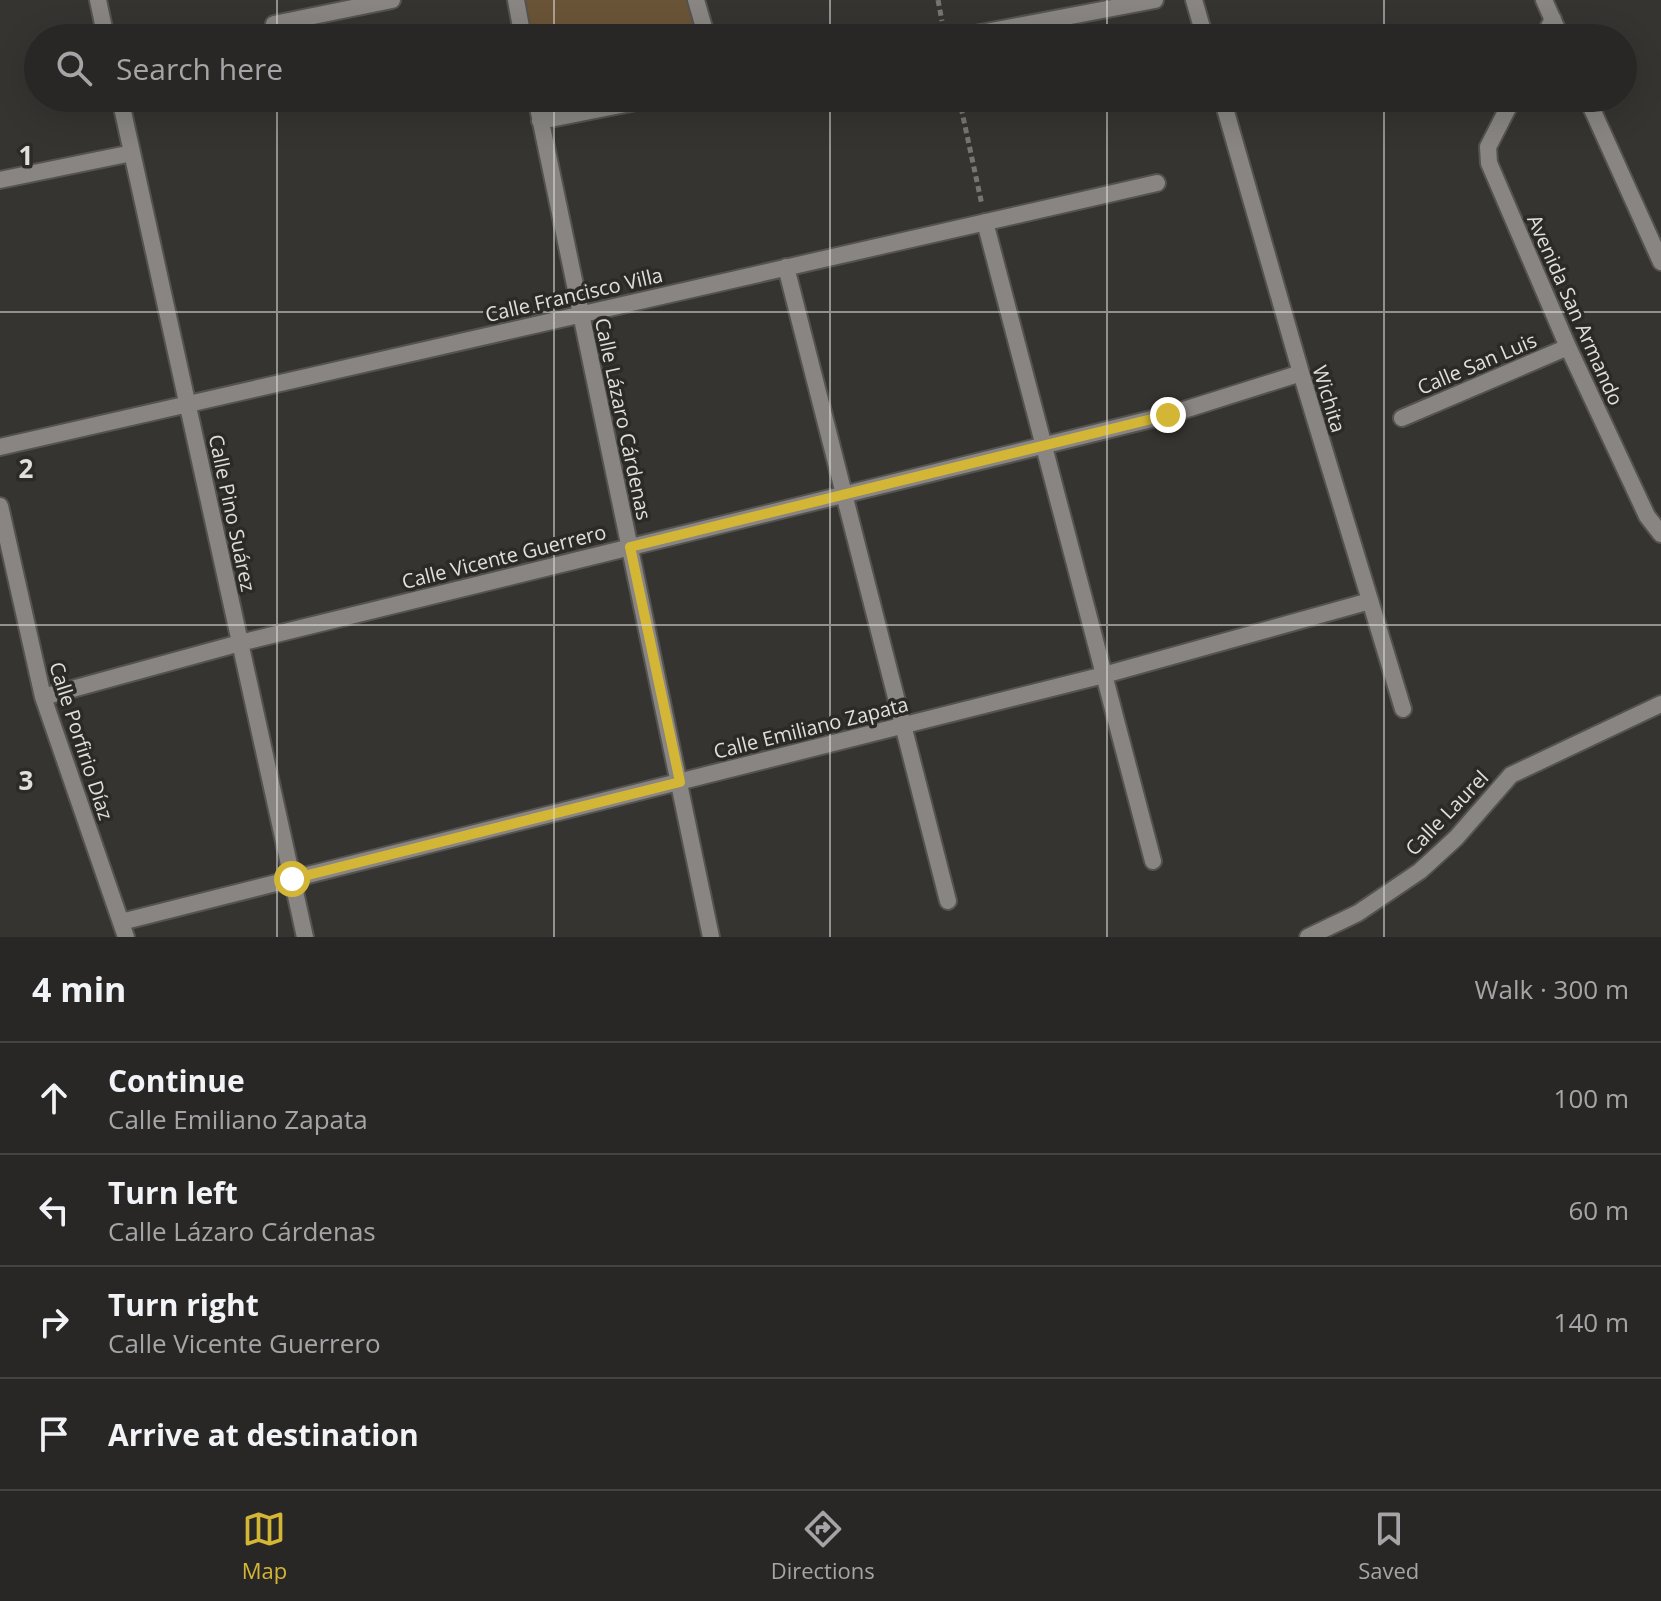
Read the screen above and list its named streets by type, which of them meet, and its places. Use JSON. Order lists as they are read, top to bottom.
{
  "streets": {
    "street": [
      "Calle Francisco Villa",
      "Avenida San Armando",
      "Calle San Luis",
      "Wichita",
      "Calle Lázaro Cárdenas",
      "Calle Pino Suárez",
      "Calle Vicente Guerrero",
      "Calle Emiliano Zapata",
      "Calle Porfirio Díaz",
      "Calle Laurel"
    ]
  },
  "crossings": [
    ["Calle Francisco Villa", "Calle Lázaro Cárdenas"],
    ["Calle Francisco Villa", "Calle Pino Suárez"],
    ["Avenida San Armando", "Calle San Luis"],
    ["Wichita", "Calle Vicente Guerrero"],
    ["Wichita", "Calle Emiliano Zapata"],
    ["Calle Lázaro Cárdenas", "Calle Vicente Guerrero"],
    ["Calle Lázaro Cárdenas", "Calle Emiliano Zapata"],
    ["Calle Pino Suárez", "Calle Vicente Guerrero"],
    ["Calle Pino Suárez", "Calle Emiliano Zapata"],
    ["Calle Vicente Guerrero", "Calle Porfirio Díaz"],
    ["Calle Emiliano Zapata", "Calle Porfirio Díaz"]
  ],
  "page": {
    "search": "Search here",
    "heading": ["4 min", "Walk · 300 m"],
    "list": [
      ["Continue", "Calle Emiliano Zapata", "100 m"],
      ["Turn left", "Calle Lázaro Cárdenas", "60 m"],
      ["Turn right", "Calle Vicente Guerrero", "140 m"],
      "Arrive at destination"
    ],
    "nav": ["Map", "Directions", "Saved"]
  },
  "grid": {
    "rows": ["1", "2", "3"]
  }
}
